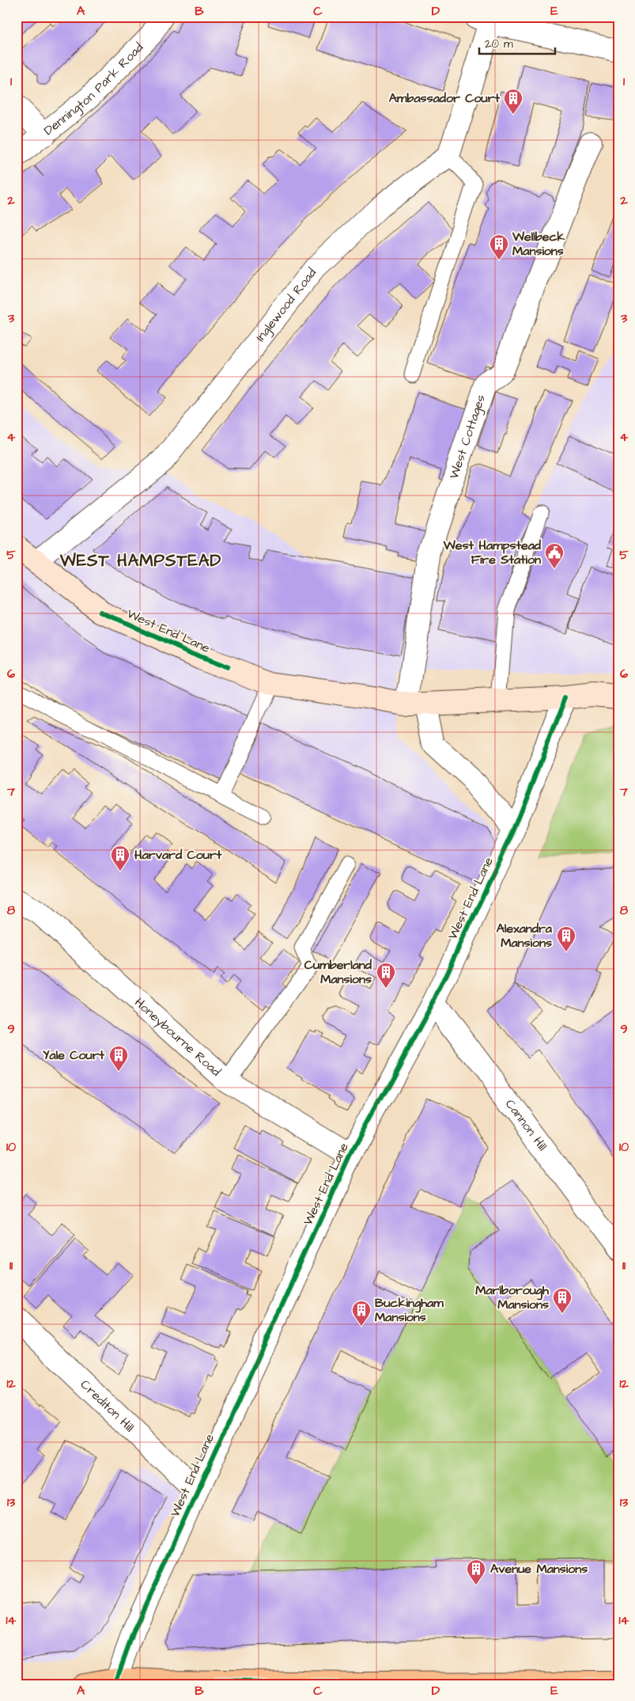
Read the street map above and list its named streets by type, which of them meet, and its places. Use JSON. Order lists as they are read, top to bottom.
{
  "streets": {
    "main road": ["West End Lane"],
    "street": [
      "Dennington Park Road",
      "Inglewood Road",
      "West Cottages",
      "Honeybourne Road",
      "Cannon Hill",
      "Crediton Hill"
    ]
  },
  "crossings": [
    ["Inglewood Road", "West End Lane"],
    ["West Cottages", "West End Lane"],
    ["West End Lane", "Honeybourne Road"],
    ["West End Lane", "Cannon Hill"],
    ["West End Lane", "Crediton Hill"]
  ],
  "districts": ["WEST HAMPSTEAD"],
  "places": {
    "building": [
      "Ambassador Court",
      "Wellbeck Mansions",
      "Harvard Court",
      "Alexandra Mansions",
      "Cumberland Mansions",
      "Yale Court",
      "Marlborough Mansions",
      "Buckingham Mansions",
      "Avenue Mansions"
    ],
    "public building": ["West Hampstead Fire Station"]
  },
  "scale_bar": "20 m",
  "grid": {
    "columns": [
      "A",
      "B",
      "C",
      "D",
      "E"
    ],
    "rows": [
      "1",
      "2",
      "3",
      "4",
      "5",
      "6",
      "7",
      "8",
      "9",
      "10",
      "11",
      "12",
      "13",
      "14"
    ]
  }
}
